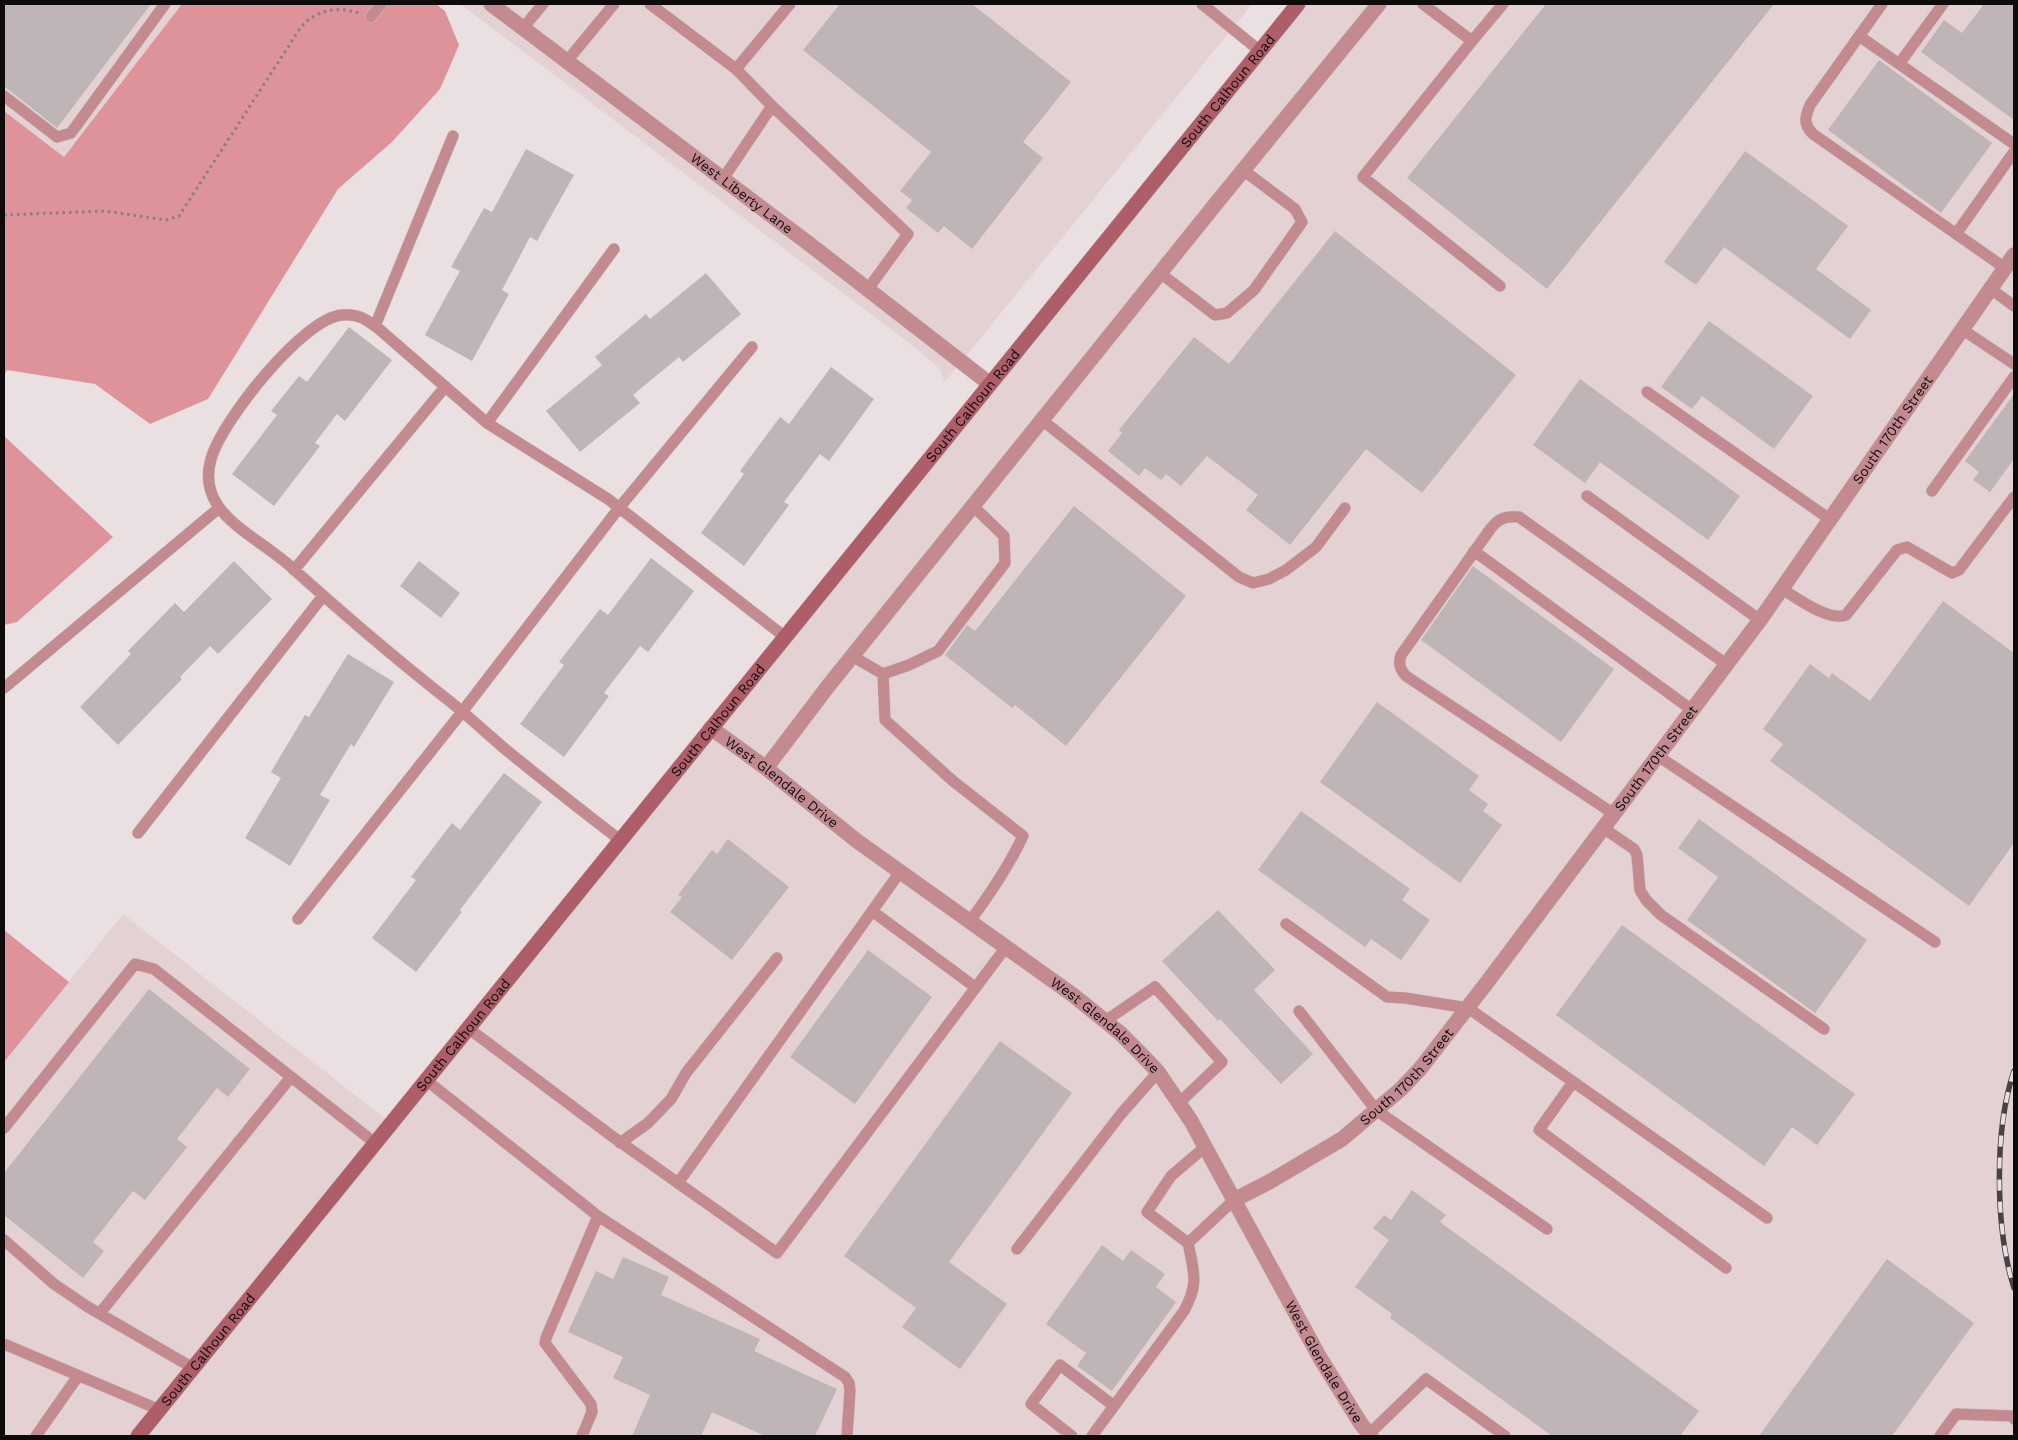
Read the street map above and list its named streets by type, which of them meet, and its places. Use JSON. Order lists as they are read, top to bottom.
{
  "streets": {
    "street": [
      "South Calhoun Road",
      "West Liberty Lane",
      "South 170th Street",
      "West Glendale Drive"
    ]
  },
  "crossings": [
    ["South Calhoun Road", "West Liberty Lane"],
    ["South Calhoun Road", "West Glendale Drive"],
    ["South 170th Street", "West Glendale Drive"]
  ]
}
